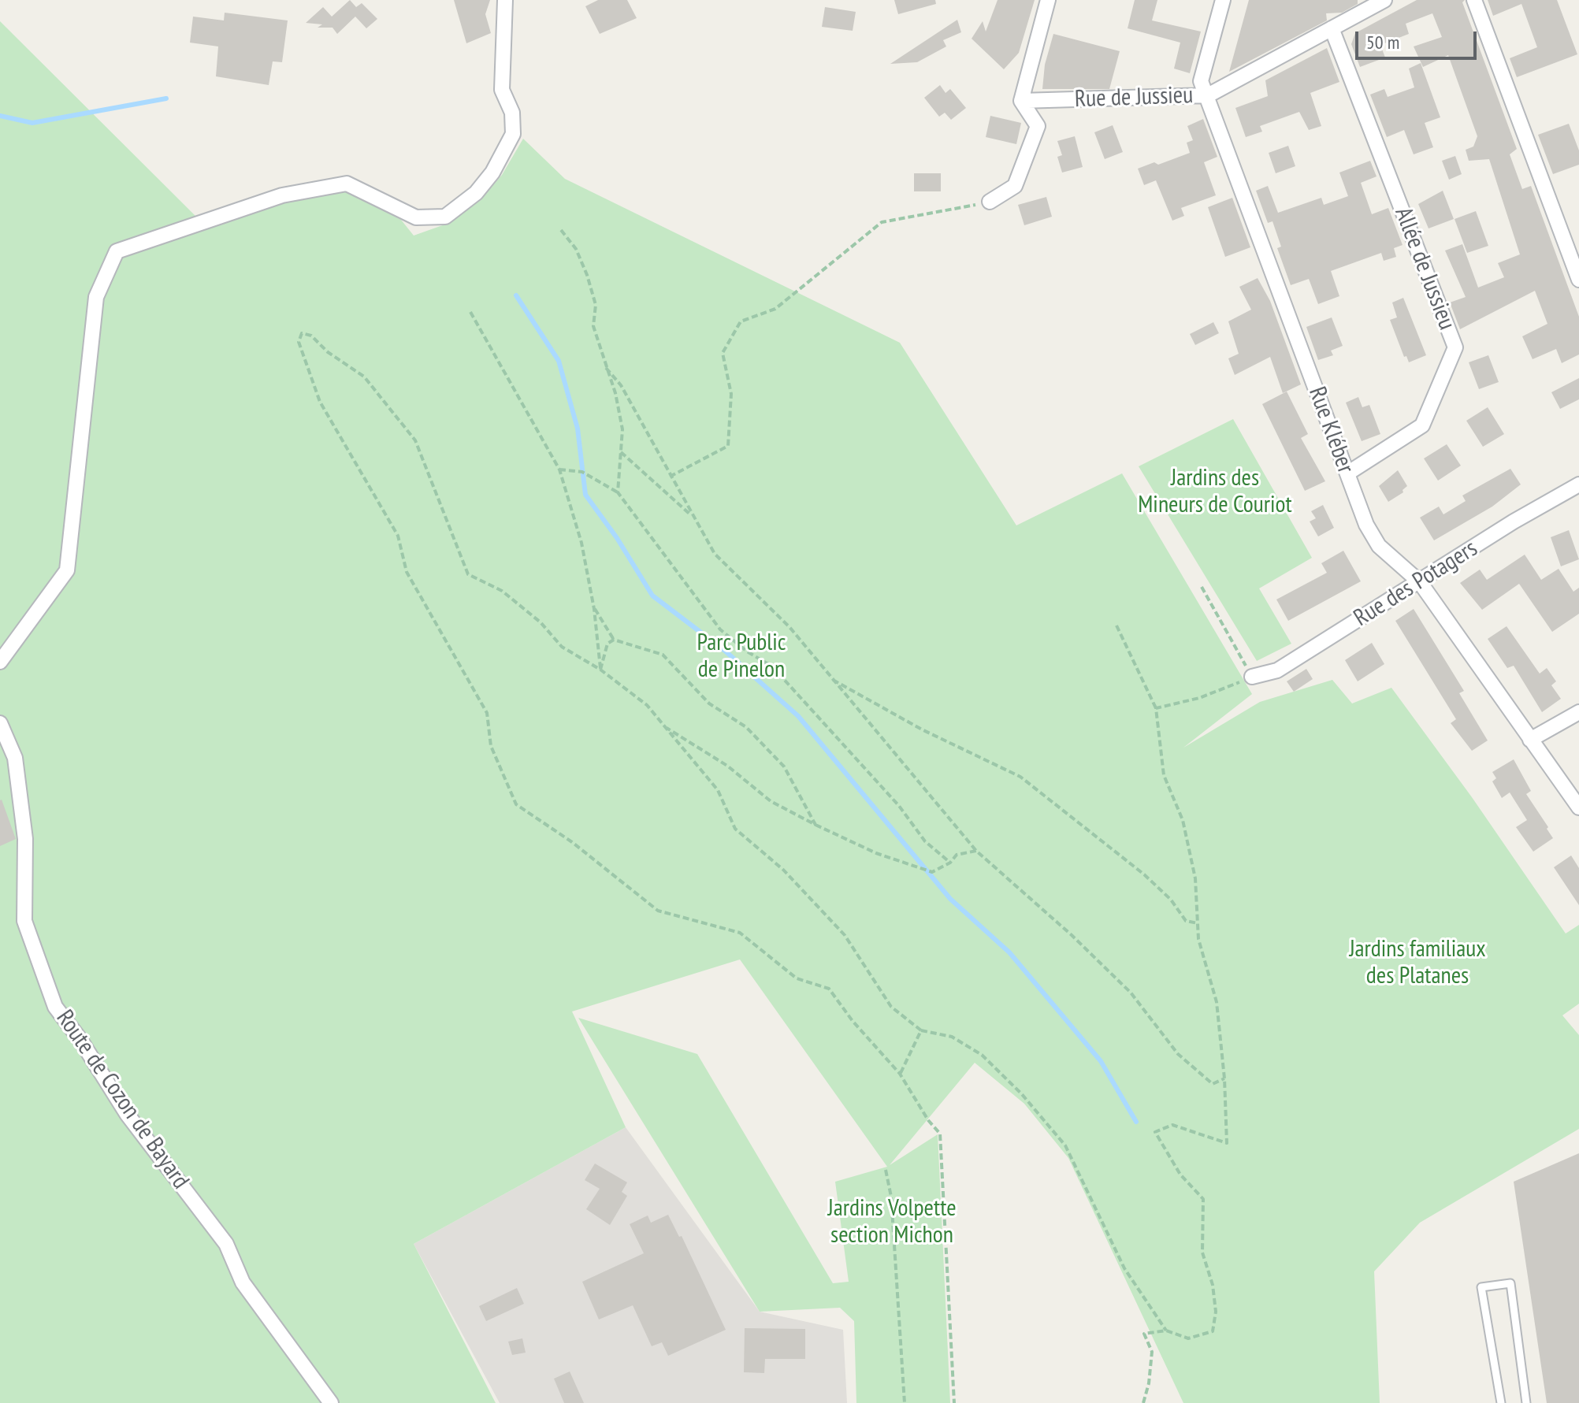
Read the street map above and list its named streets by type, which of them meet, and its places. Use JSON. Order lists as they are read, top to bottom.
{
  "streets": {
    "street": [
      "Rue de Jussieu",
      "Allée de Jussieu",
      "Rue Kléber",
      "Rue des Potagers",
      "Route de Cozon de Bayard"
    ]
  },
  "crossings": [
    ["Rue de Jussieu", "Allée de Jussieu"],
    ["Rue de Jussieu", "Rue Kléber"],
    ["Allée de Jussieu", "Rue Kléber"],
    ["Rue Kléber", "Rue des Potagers"]
  ],
  "parks": [
    "Jardins des Mineurs de Couriot",
    "Parc Public de Pinelon",
    "Jardins familiaux des Platanes",
    "Jardins Volpette section Michon"
  ],
  "scale_bar": "50 m"
}
